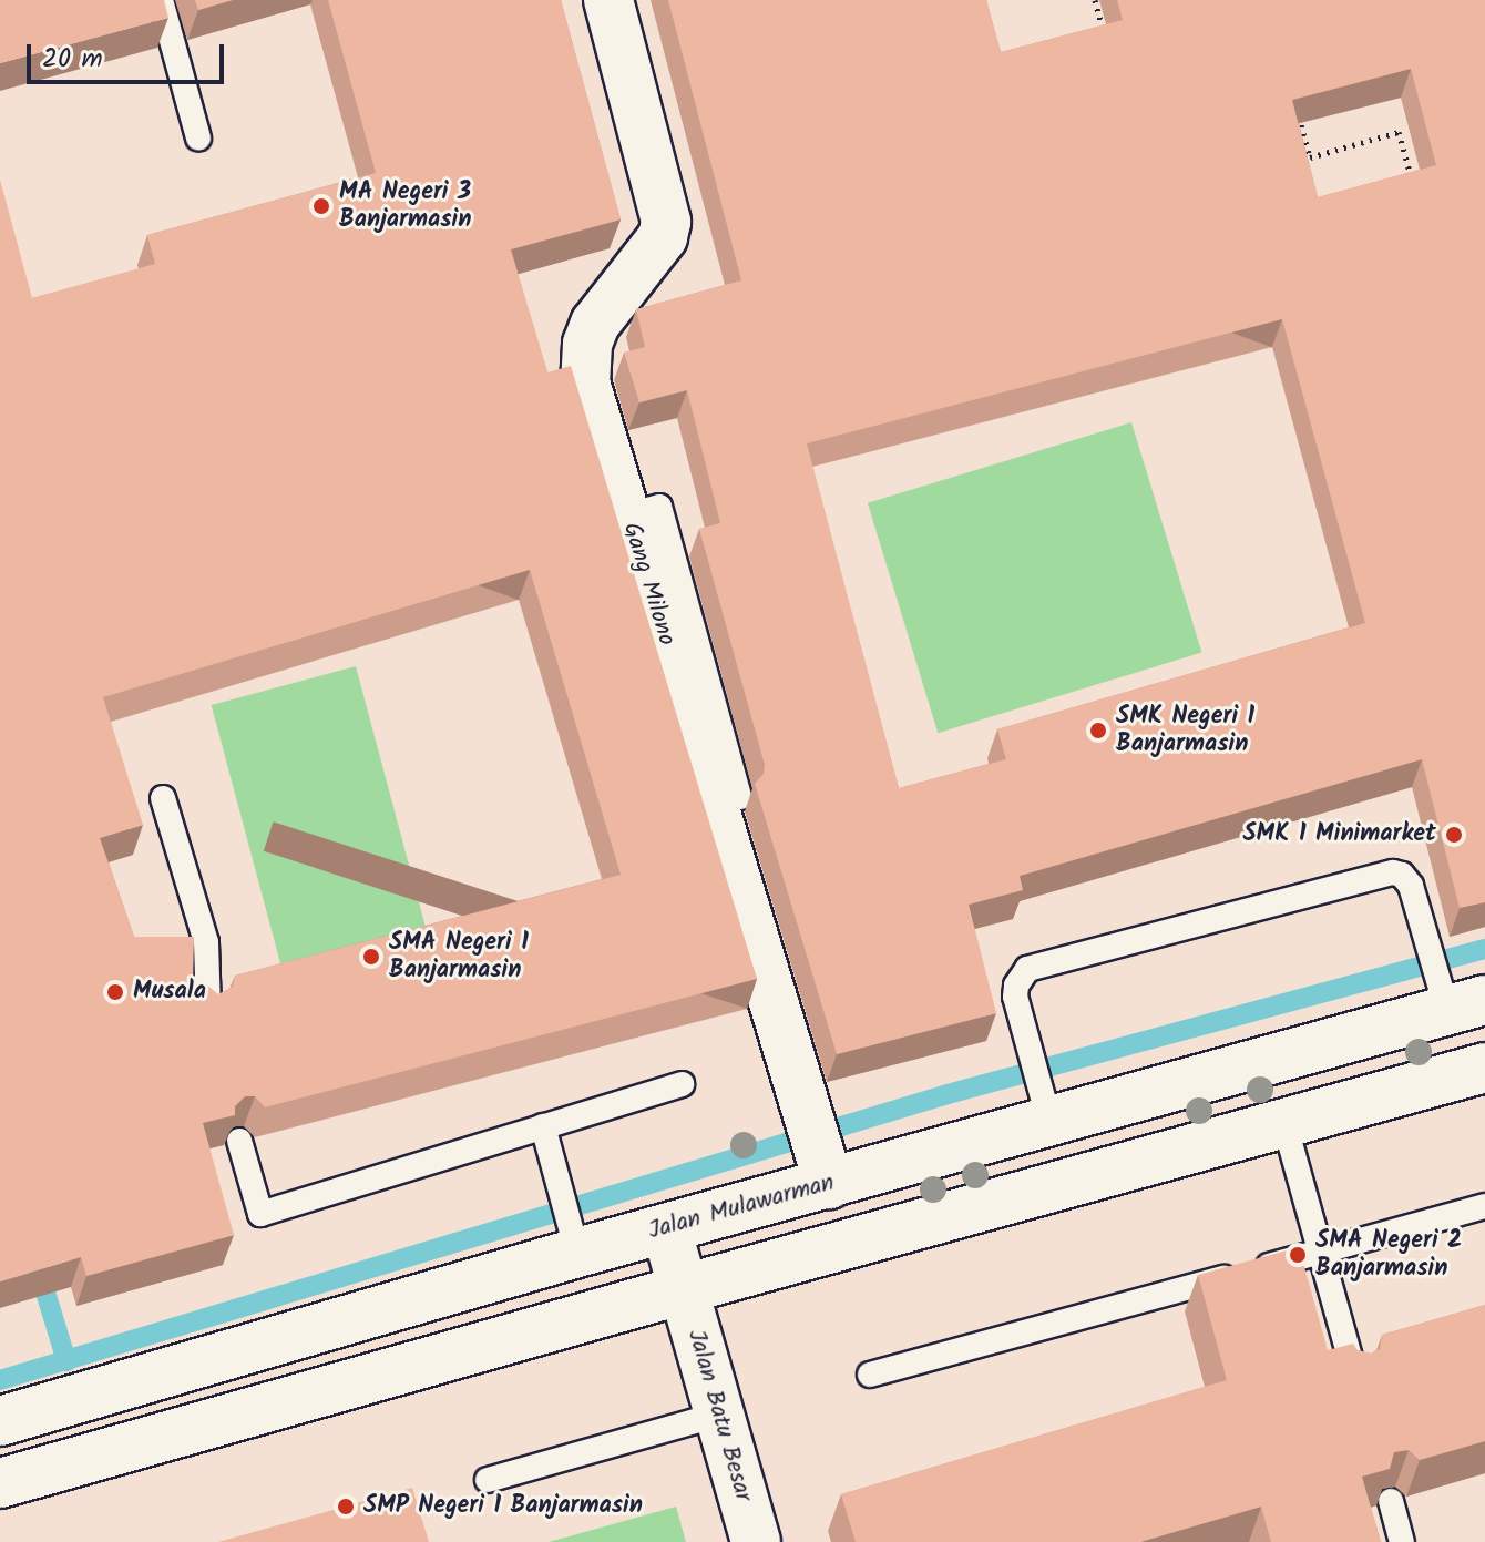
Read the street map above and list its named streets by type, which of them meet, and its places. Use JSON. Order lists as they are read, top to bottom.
{
  "streets": {
    "street": ["Gang Milono", "Jalan Mulawarman", "Jalan Batu Besar"]
  },
  "crossings": [
    ["Gang Milono", "Jalan Mulawarman"],
    ["Jalan Mulawarman", "Jalan Batu Besar"]
  ],
  "places": [
    "MA Negeri 3 Banjarmasin",
    "SMK Negeri 1 Banjarmasin",
    "SMK 1 Minimarket",
    "SMA Negeri 1 Banjarmasin",
    "Musala",
    "SMA Negeri 2 Banjarmasin",
    "SMP Negeri 1 Banjarmasin"
  ],
  "scale_bar": "20 m"
}
